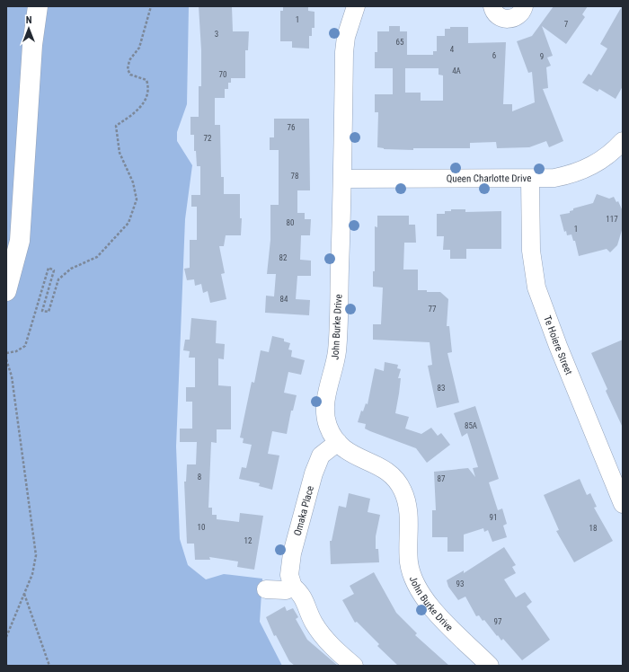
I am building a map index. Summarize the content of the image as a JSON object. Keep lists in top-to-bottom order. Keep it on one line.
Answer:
{"streets":{"street":["Queen Charlotte Drive","John Burke Drive","Te Hoiere Street","Omaka Place"]},"crossings":[["Queen Charlotte Drive","John Burke Drive"],["Queen Charlotte Drive","Te Hoiere Street"],["John Burke Drive","Omaka Place"]],"house_numbers":["1","7","3","65","4","6","9","4A","70","76","72","78","117","80","1","82","84","77","83","85A","8","87","91","10","18","12","93","97"],"north":"top"}
